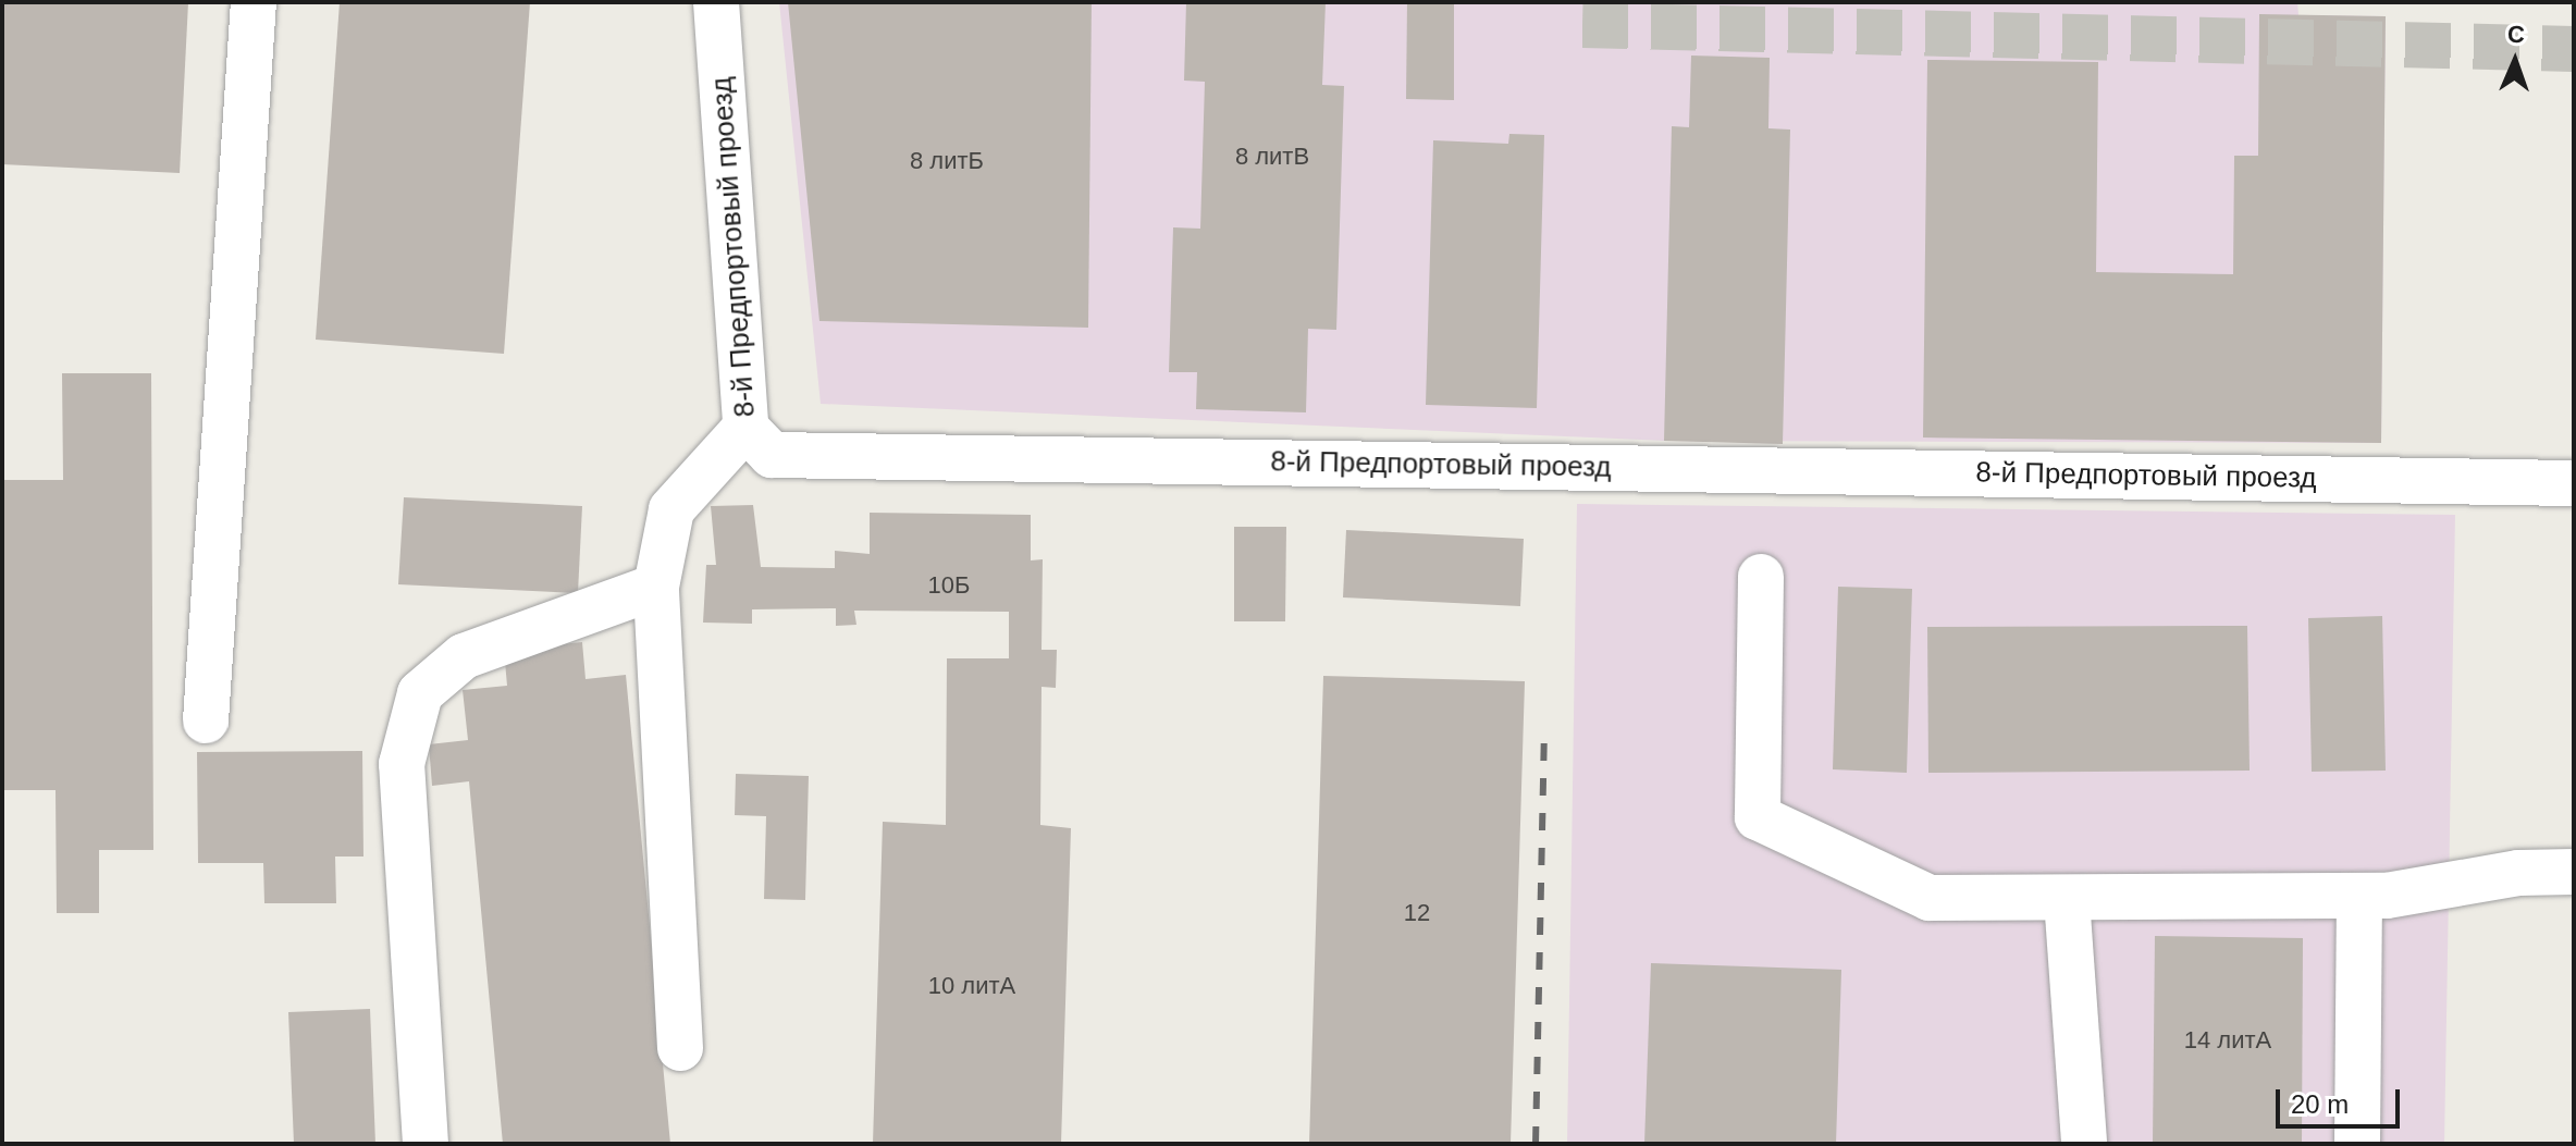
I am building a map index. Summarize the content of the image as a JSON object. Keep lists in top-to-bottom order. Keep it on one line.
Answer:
{"streets":{"street":["8-й Предпортовый проезд"]},"house_numbers":["8 литВ","8 литБ","10Б","12","10 литА","14 литА"],"scale_bar":"20 m","north":"top"}
